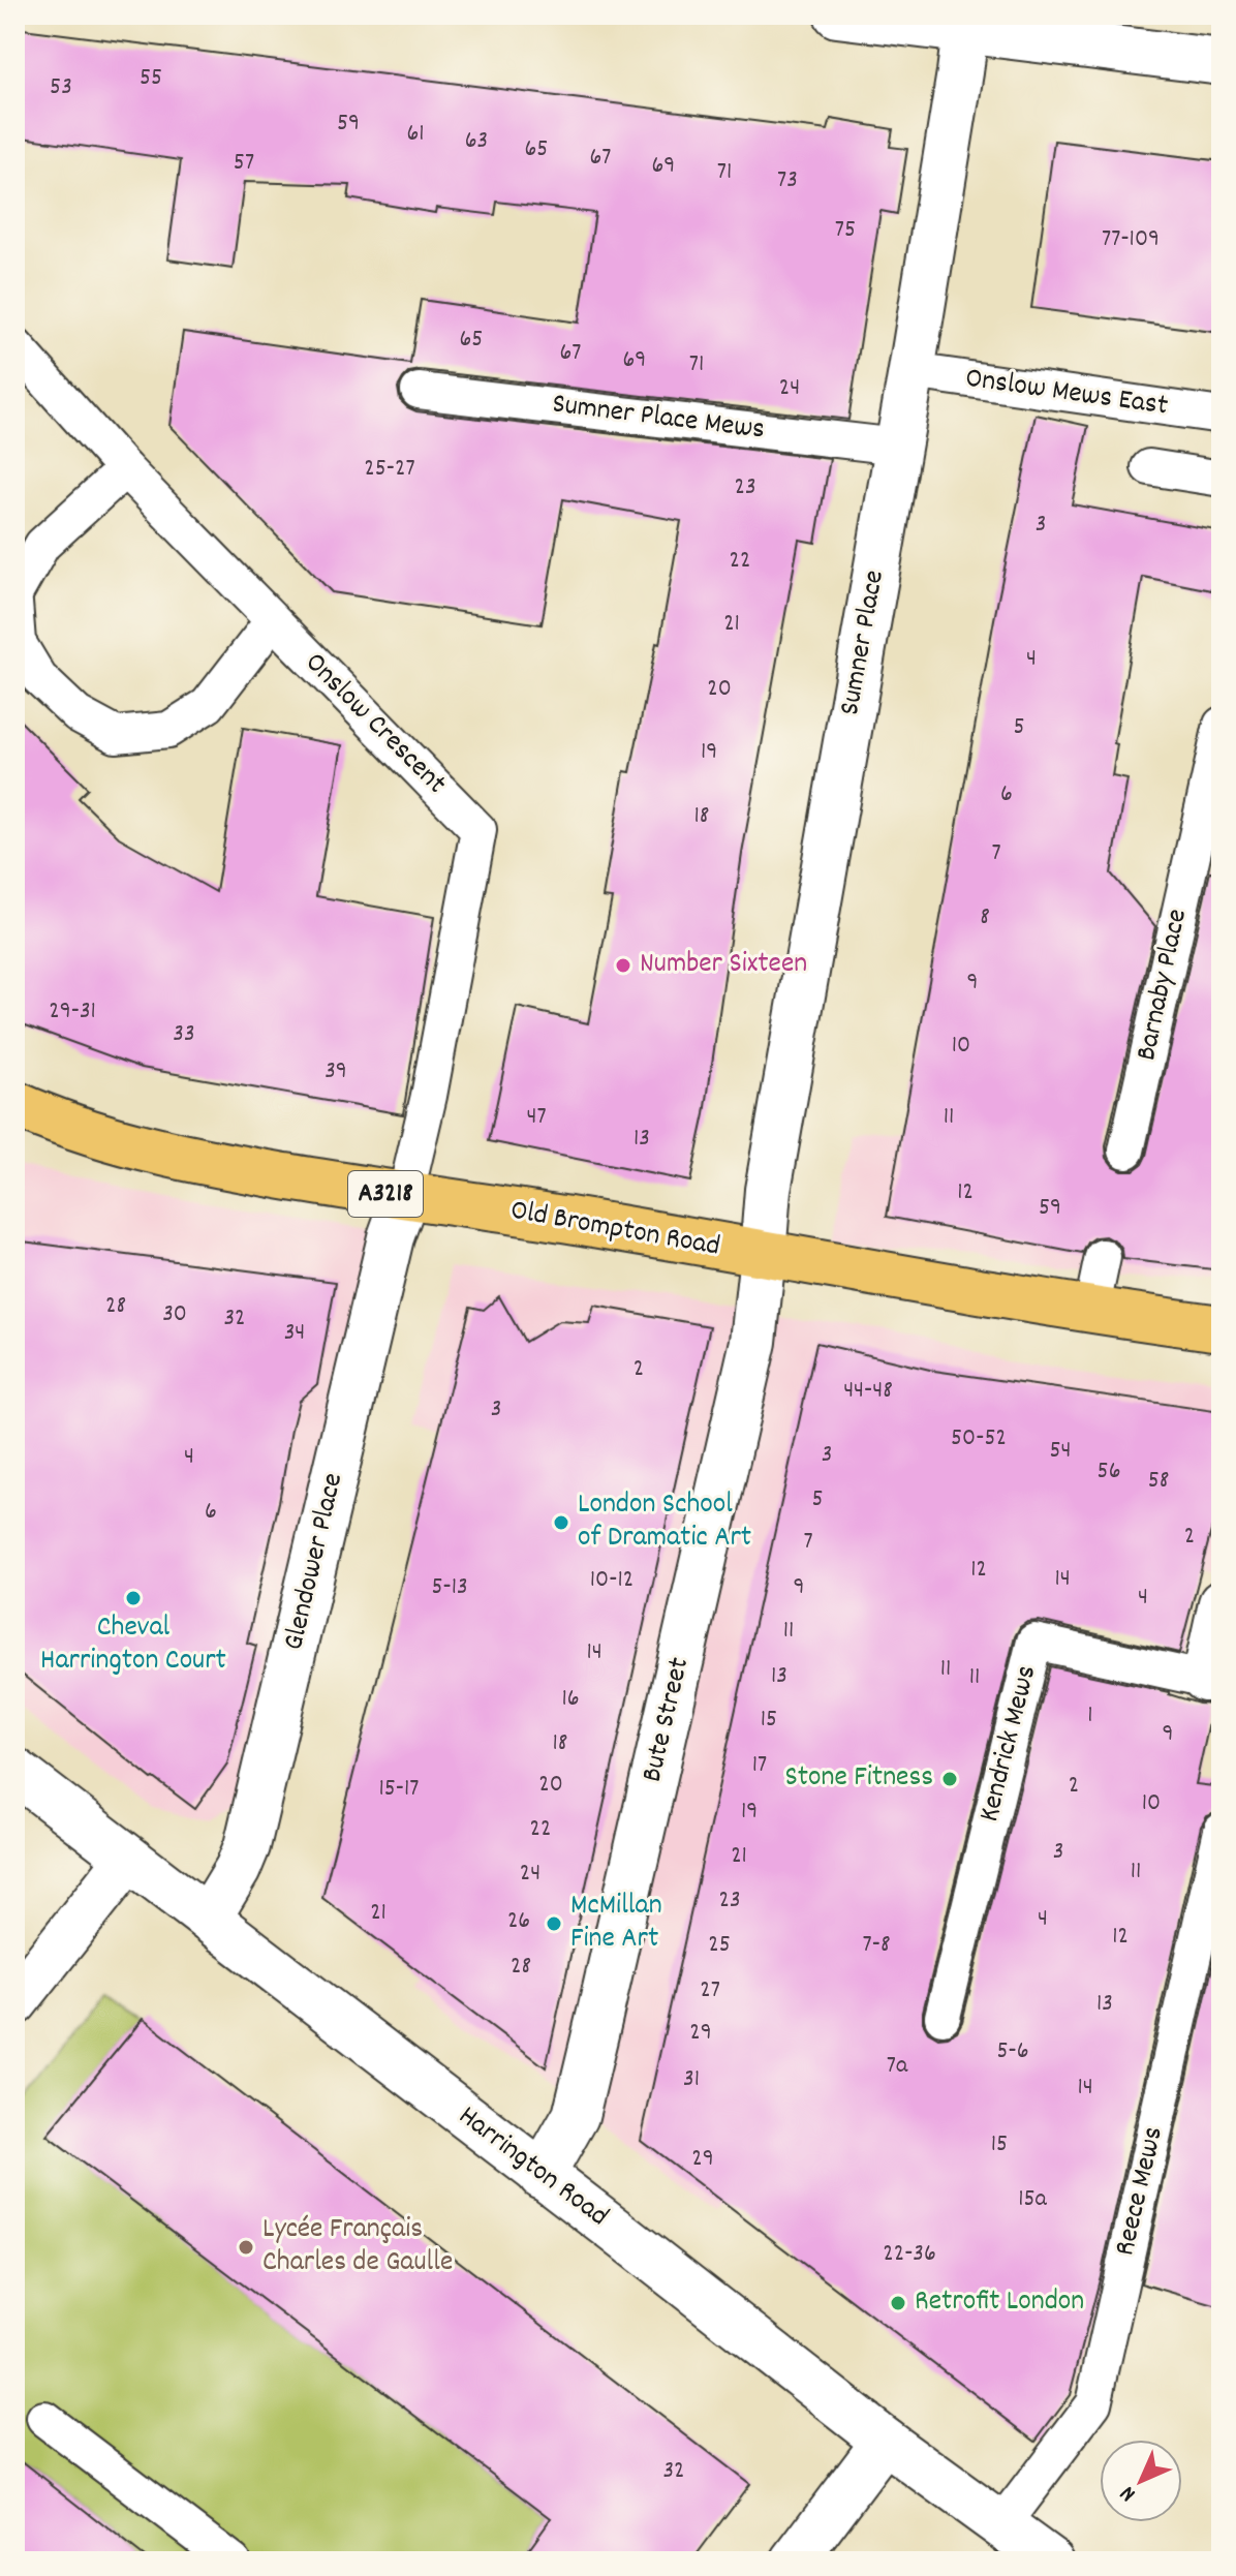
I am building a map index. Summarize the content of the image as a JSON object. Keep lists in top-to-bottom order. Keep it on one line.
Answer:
{"streets":{"main road":["A3218","Old Brompton Road"],"street":["Sumner Place","Glendower Place","Bute Street","Harrington Road"],"lane":["Onslow Mews East","Sumner Place Mews","Onslow Crescent","Barnaby Place","Kendrick Mews","Reece Mews"]},"crossings":[["Onslow Mews East","Sumner Place"],["Sumner Place Mews","Sumner Place"],["Sumner Place","Old Brompton Road"],["Sumner Place","Bute Street"],["Onslow Crescent","Old Brompton Road"],["Onslow Crescent","Glendower Place"],["Old Brompton Road","Glendower Place"],["Old Brompton Road","Bute Street"],["Glendower Place","Harrington Road"],["Bute Street","Harrington Road"],["Harrington Road","Reece Mews"]],"places":["Number Sixteen","London School of Dramatic Art","Cheval Harrington Court","Stone Fitness","McMillan Fine Art","Lycée Français Charles de Gaulle","Retrofit London"],"house_numbers":["55","53","59","61","63","65","67","57","69","71","73","75","77-109","65","67","69","71","24","25-27","23","3","22","21","4","20","5","19","6","18","7","8","9","29-31","33","10","39","47","11","13","12","59","28","30","32","34","2","44-48","3","50-52","54","3","4","56","58","5","6","2","7","12","14","10-12","5-13","9","4","11","14","11","13","11","16","1","15","9","18","17","20","2","15-17","10","19","22","3","21","11","24","23","21","4","26","12","25","7-8","28","27","13","29","5-6","7a","31","14","15","29","15a","22-36","32"],"north":"bottom left"}
